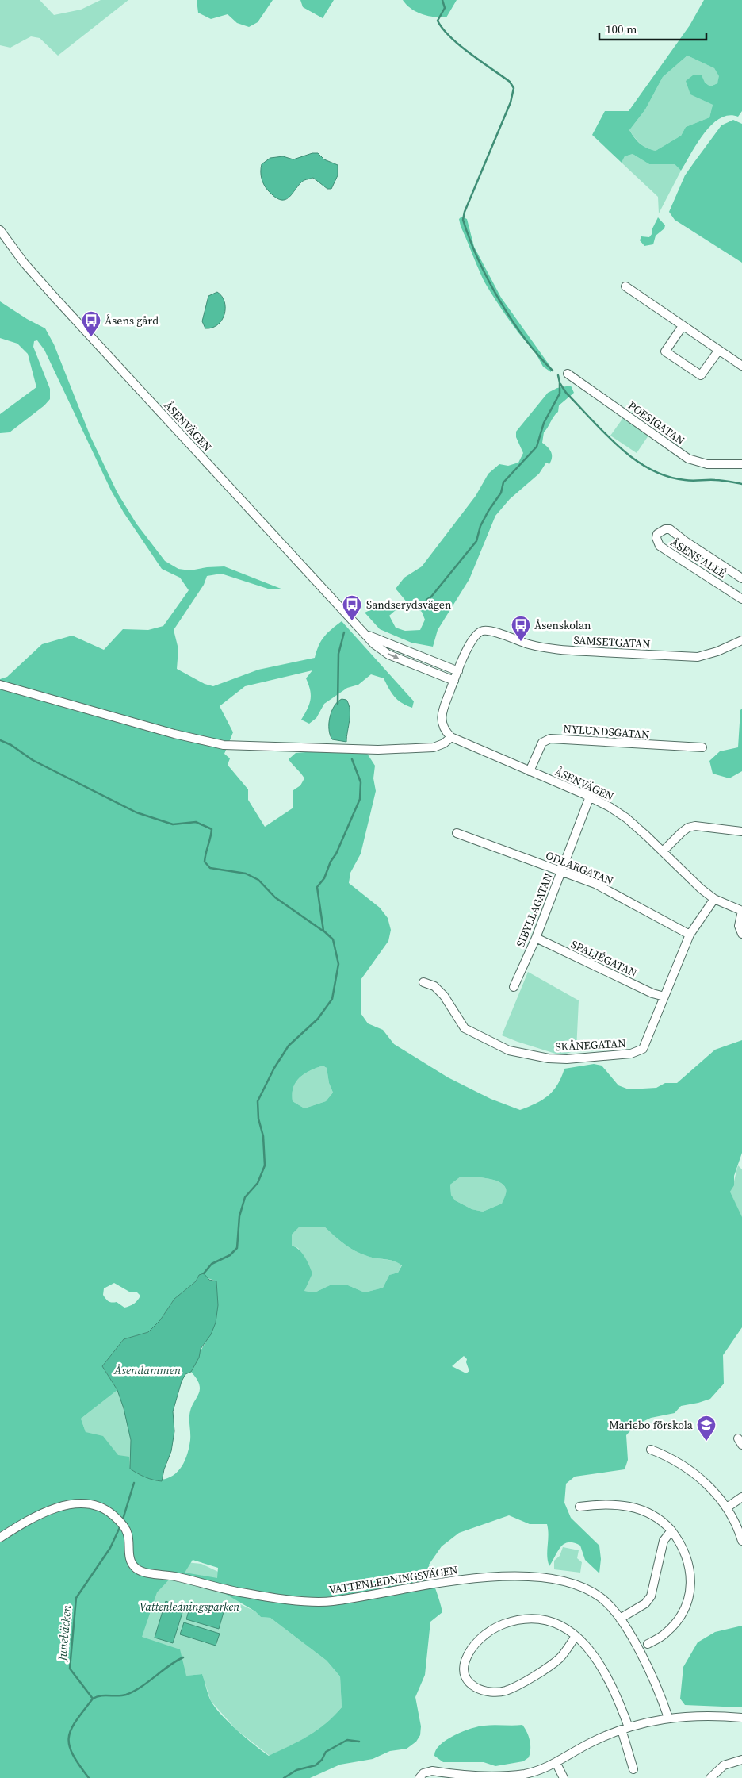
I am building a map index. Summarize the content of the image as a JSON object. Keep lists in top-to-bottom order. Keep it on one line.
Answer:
{"streets":{"street":["POESIGATAN","ÅSENVÄGEN","ÅSENS ALLÉ","SAMSETGATAN","NYLUNDSGATAN","ODLARGATAN","SIBYLLAGATAN","SPALJÉGATAN","SKÅNEGATAN","VATTENLEDNINGSVÄGEN"]},"crossings":[["ÅSENVÄGEN","SAMSETGATAN"],["ÅSENVÄGEN","NYLUNDSGATAN"],["ÅSENVÄGEN","SIBYLLAGATAN"],["ÅSENVÄGEN","SKÅNEGATAN"],["ODLARGATAN","SIBYLLAGATAN"],["ODLARGATAN","SKÅNEGATAN"],["SIBYLLAGATAN","SPALJÉGATAN"],["SPALJÉGATAN","SKÅNEGATAN"]],"water":["Åsendammen","Junebäcken"],"parks":["Vattenledningsparken"],"places":{"bus stop":["Åsens gård","Sandserydsvägen","Åsenskolan"],"school or university":["Mariebo förskola"]},"scale_bar":"100 m"}
